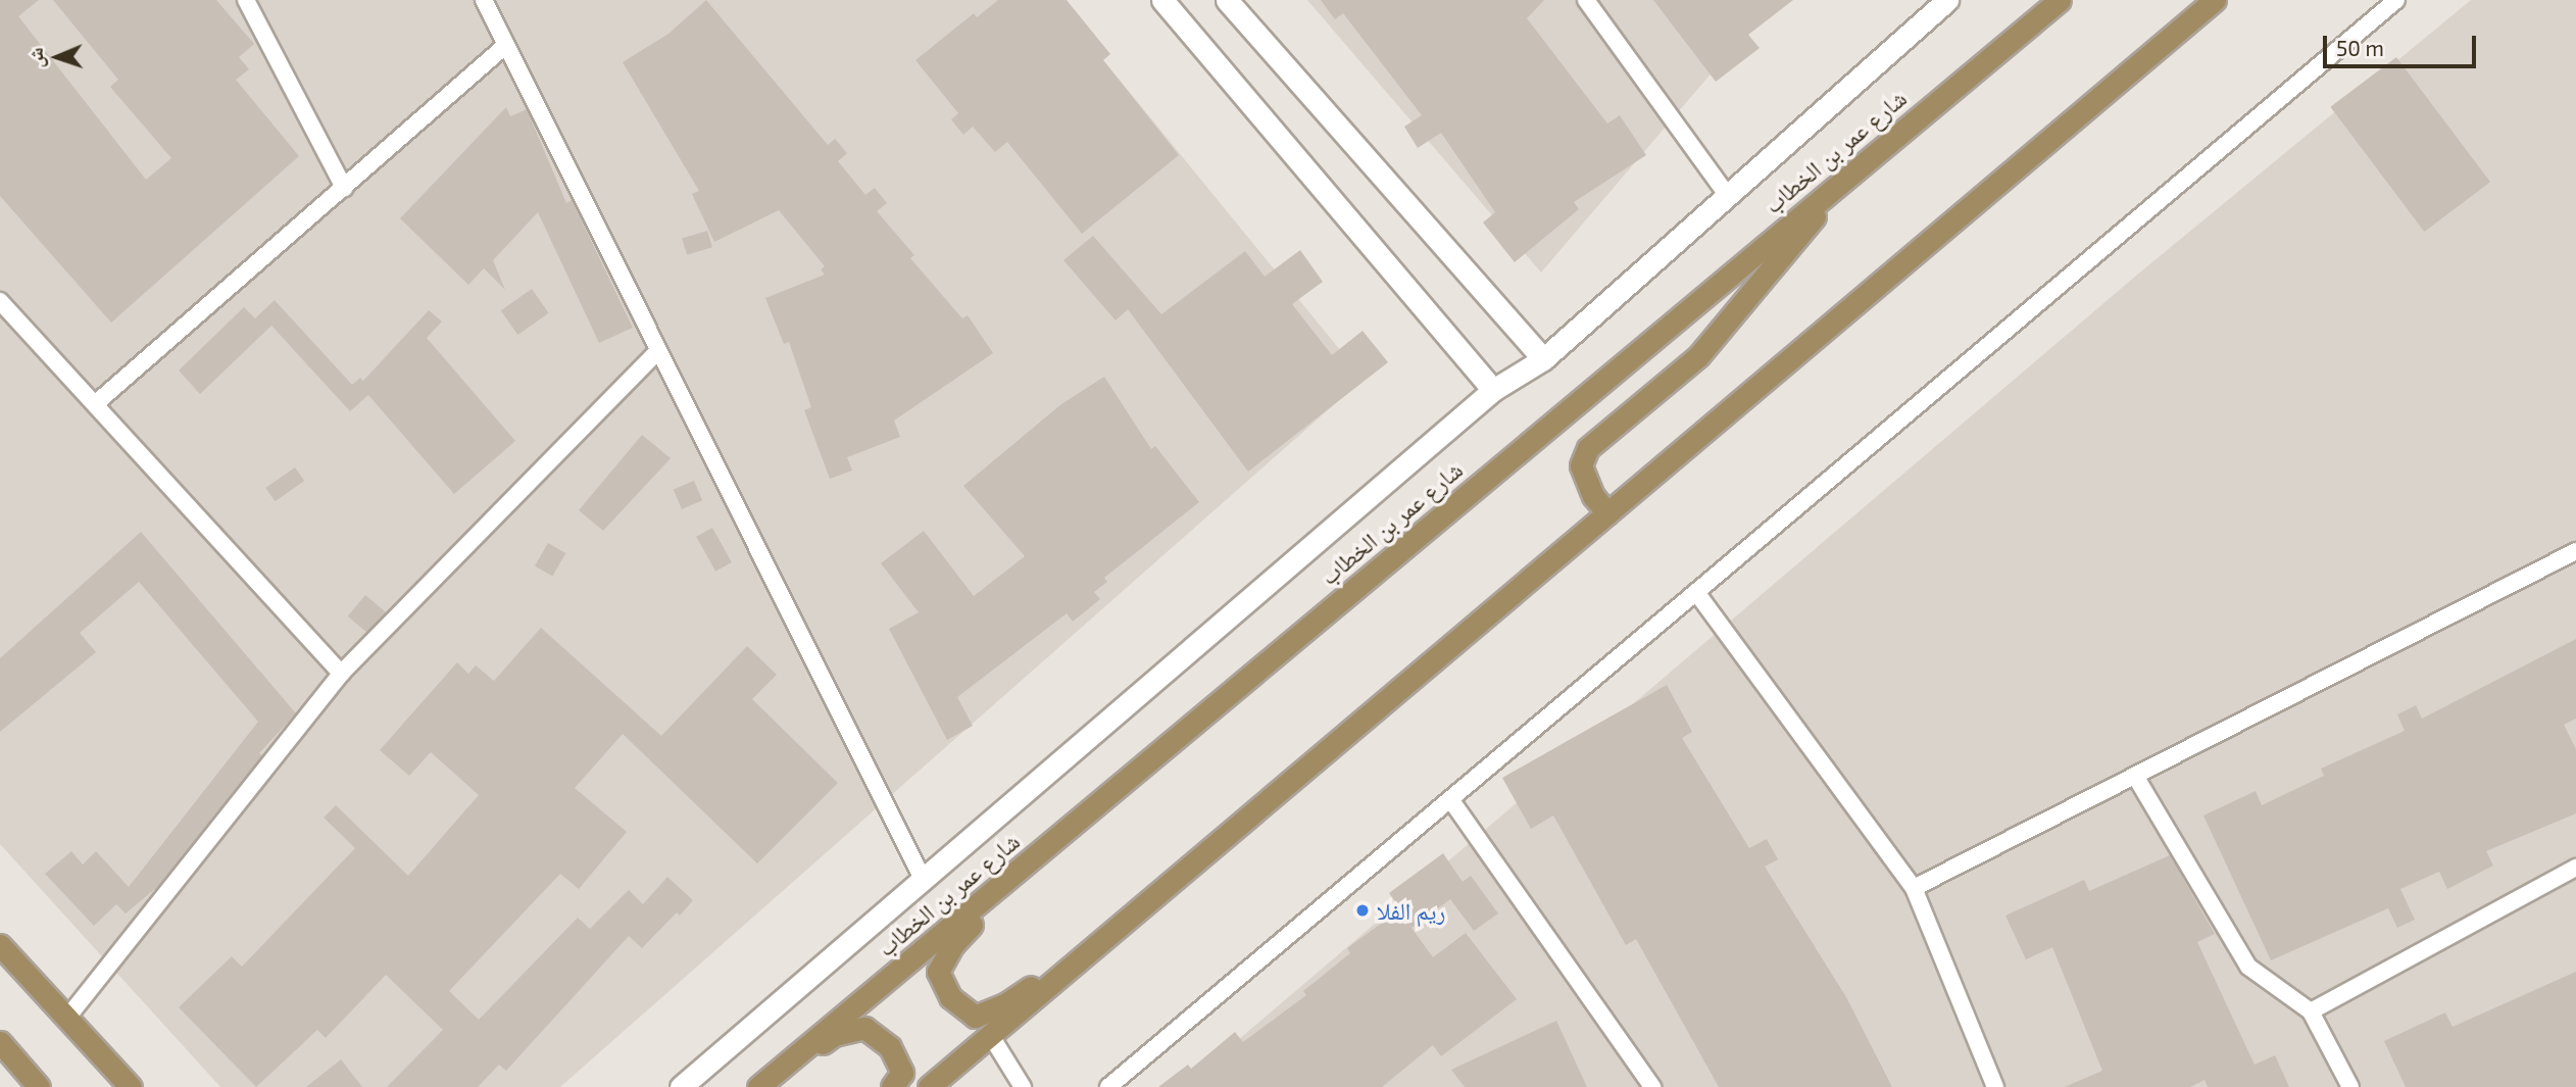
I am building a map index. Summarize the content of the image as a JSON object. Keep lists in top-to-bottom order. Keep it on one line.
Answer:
{"streets":{"main road":["شارع عمر بن الخطاب"]},"places":["ريم الفلا"],"scale_bar":"50 m","north":"left"}
